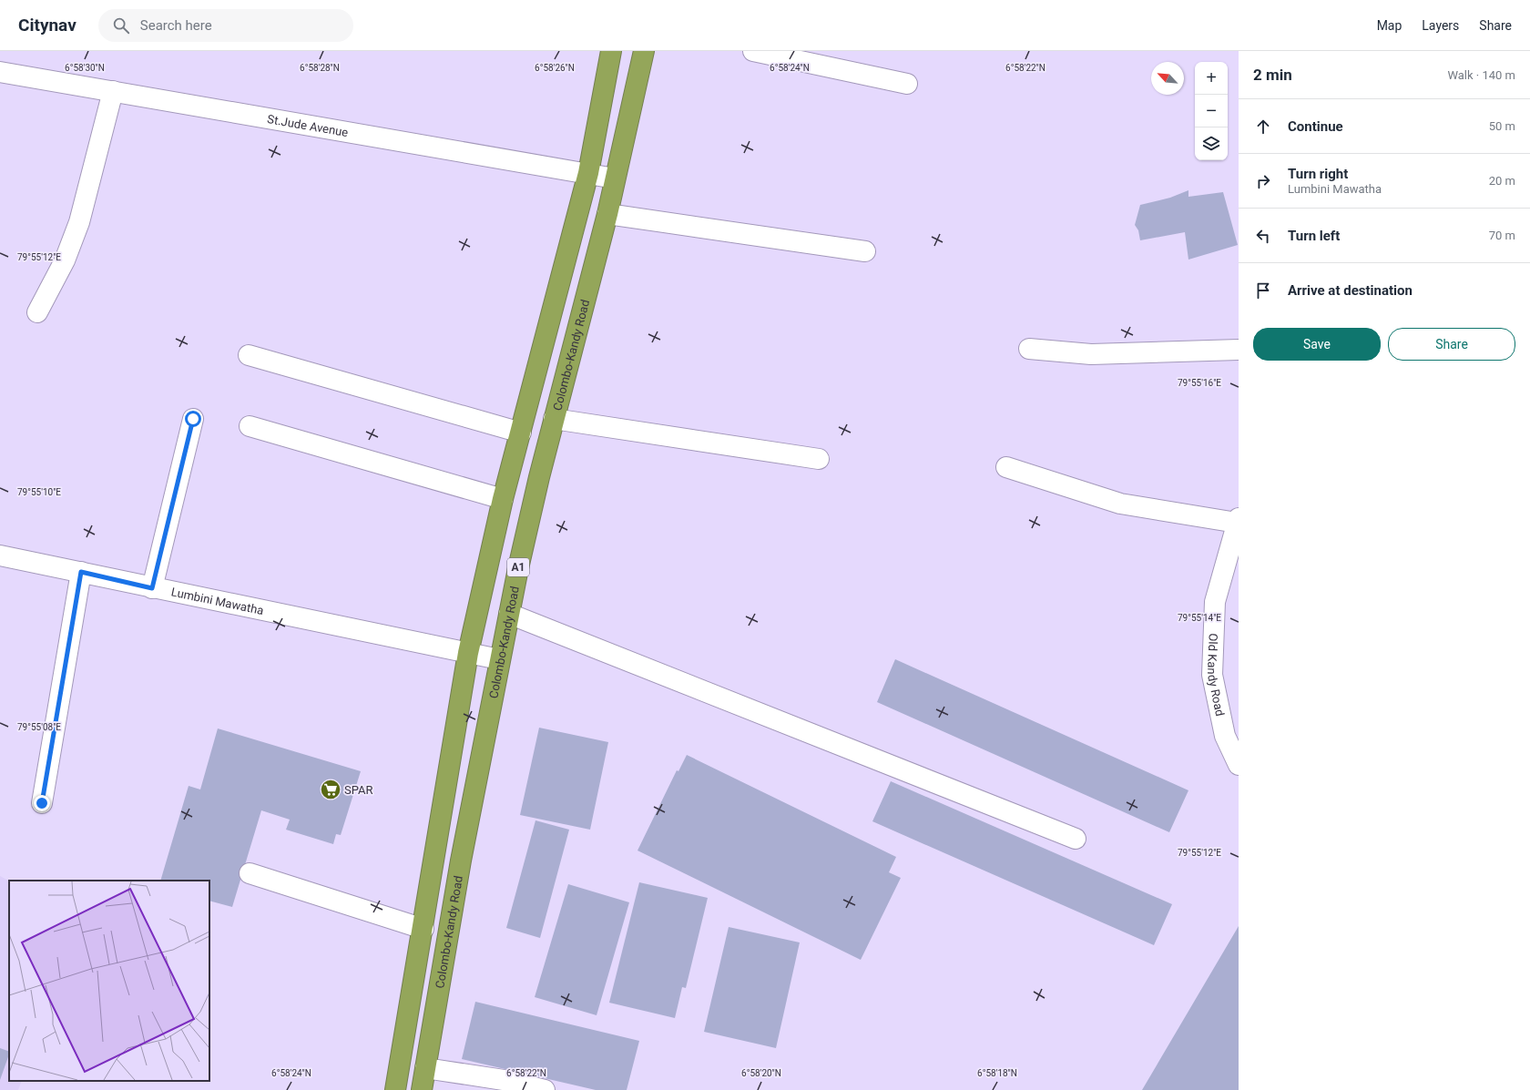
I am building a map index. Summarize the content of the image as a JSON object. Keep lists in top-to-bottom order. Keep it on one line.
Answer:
{"streets":{"highway":["Colombo-Kandy Road","A1"],"street":["St.Jude Avenue","Lumbini Mawatha","Old Kandy Road"]},"crossings":[["St.Jude Avenue","Colombo-Kandy Road"],["St.Jude Avenue","A1"],["Colombo-Kandy Road","Lumbini Mawatha"],["A1","Lumbini Mawatha"]],"places":{"supermarket":["SPAR"]},"north":"top left","page":{"header":"Citynav","search":"Search here","nav":["Map","Layers","Share"],"heading":["2 min","Walk · 140 m"],"map_buttons":["+","−"],"list":[["Continue","50 m"],["Turn right","Lumbini Mawatha","20 m"],["Turn left","70 m"],"Arrive at destination"],"buttons":["Save","Share"]},"coordinates":["6°58'30\"N","6°58'28\"N","6°58'26\"N","6°58'24\"N","6°58'22\"N","79°55'12\"E","79°55'16\"E","79°55'10\"E","79°55'14\"E","79°55'08\"E","6°58'20\"N","6°58'18\"N"]}
